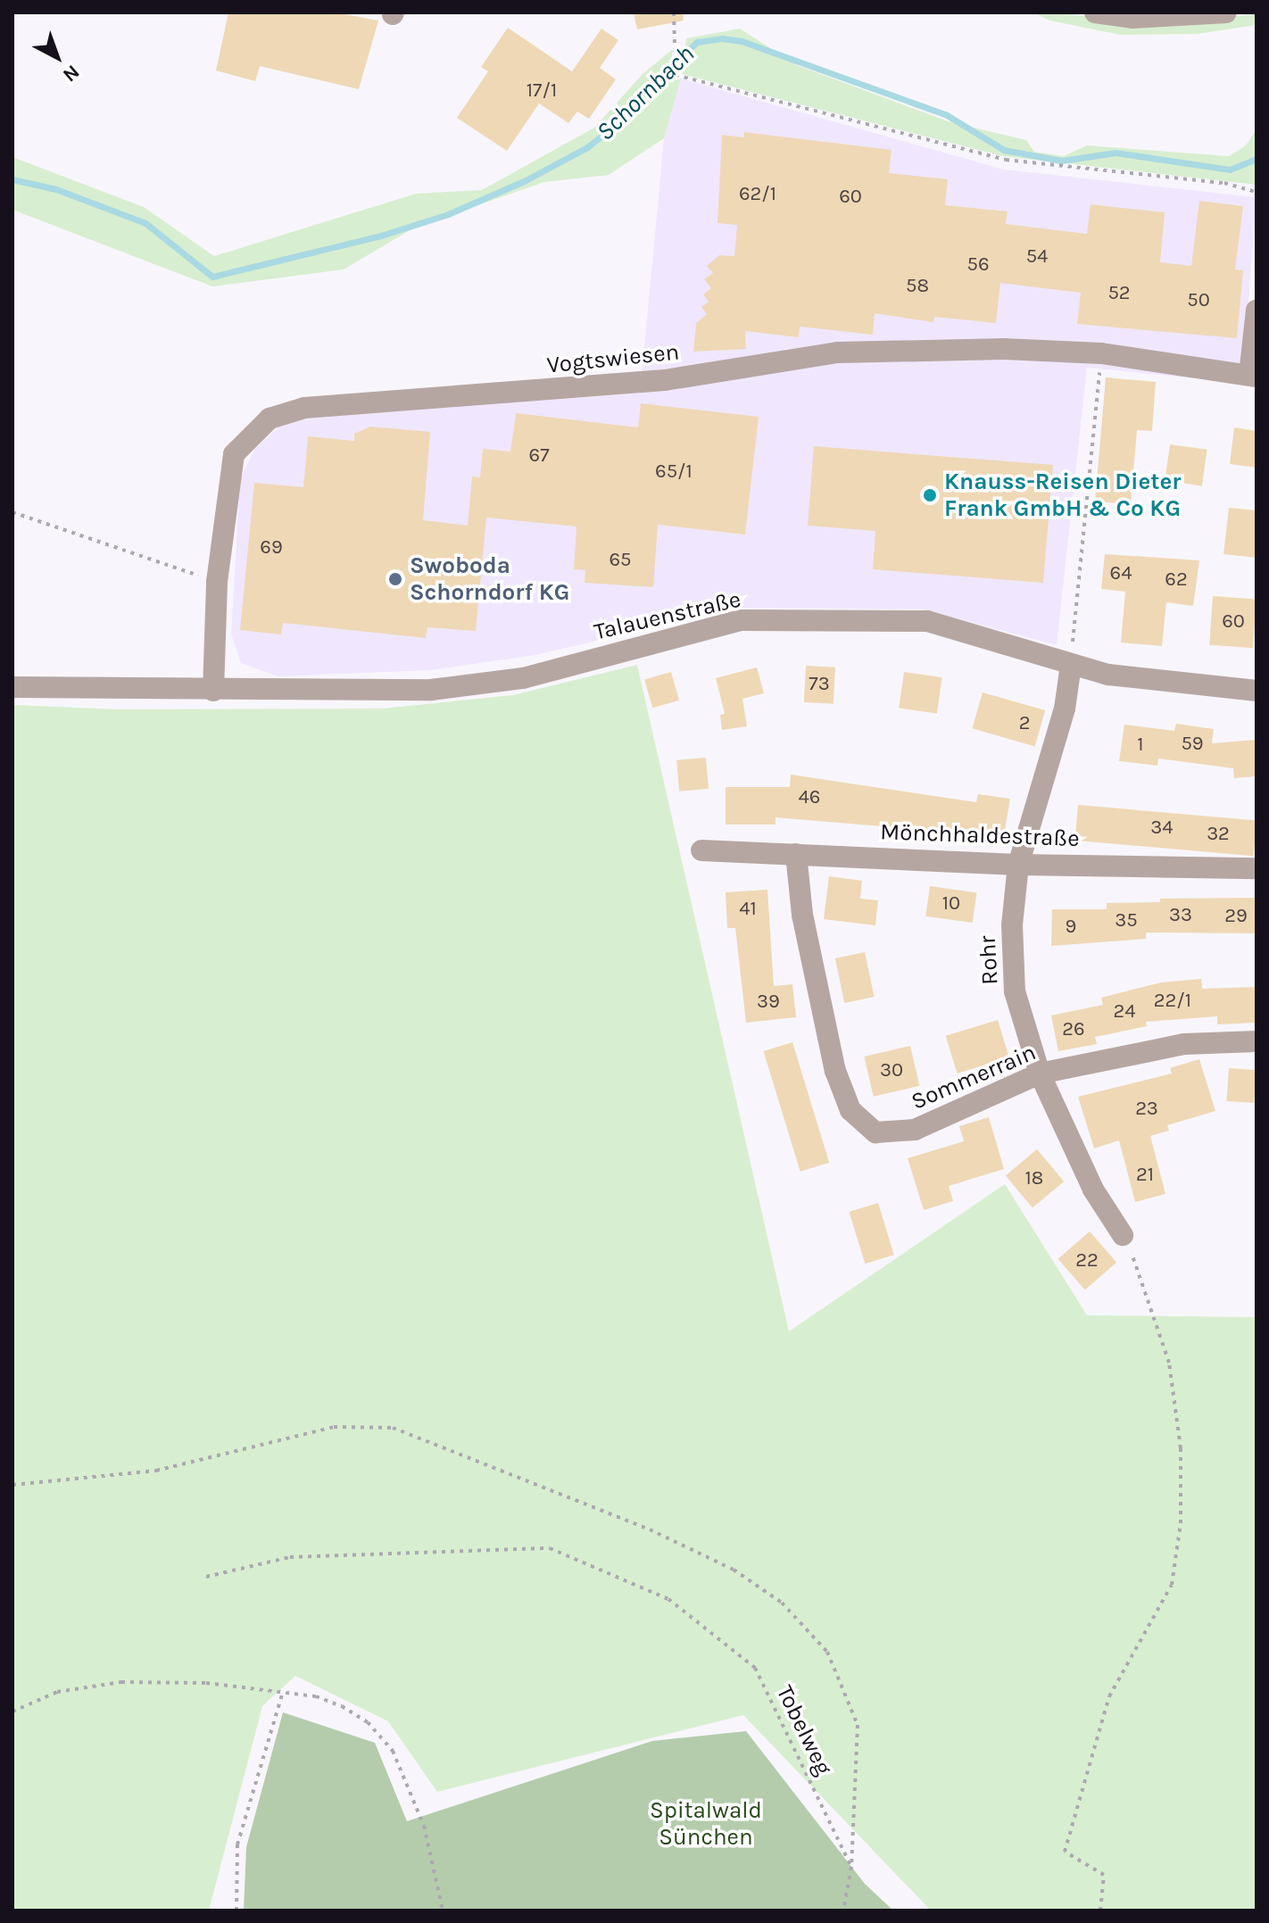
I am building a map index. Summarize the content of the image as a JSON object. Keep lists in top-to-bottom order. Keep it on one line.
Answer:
{"streets":{"street":["Vogtswiesen","Talauenstraße","Mönchhaldestraße","Rohr","Sommerrain"],"path":["Tobelweg"]},"crossings":[["Vogtswiesen","Talauenstraße"],["Talauenstraße","Rohr"],["Mönchhaldestraße","Rohr"],["Mönchhaldestraße","Sommerrain"],["Rohr","Sommerrain"]],"water":["Schornbach"],"parks":["Spitalwald Sünchen"],"places":["Knauss-Reisen Dieter Frank GmbH & Co KG","Swoboda Schorndorf KG"],"house_numbers":["17/1","62/1","60","54","56","58","52","50","67","65/1","69","65","64","62","60","73","2","59","1","46","34","32","10","41","33","29","35","9","22/1","39","24","26","30","23","21","18","22"],"north":"bottom right"}
